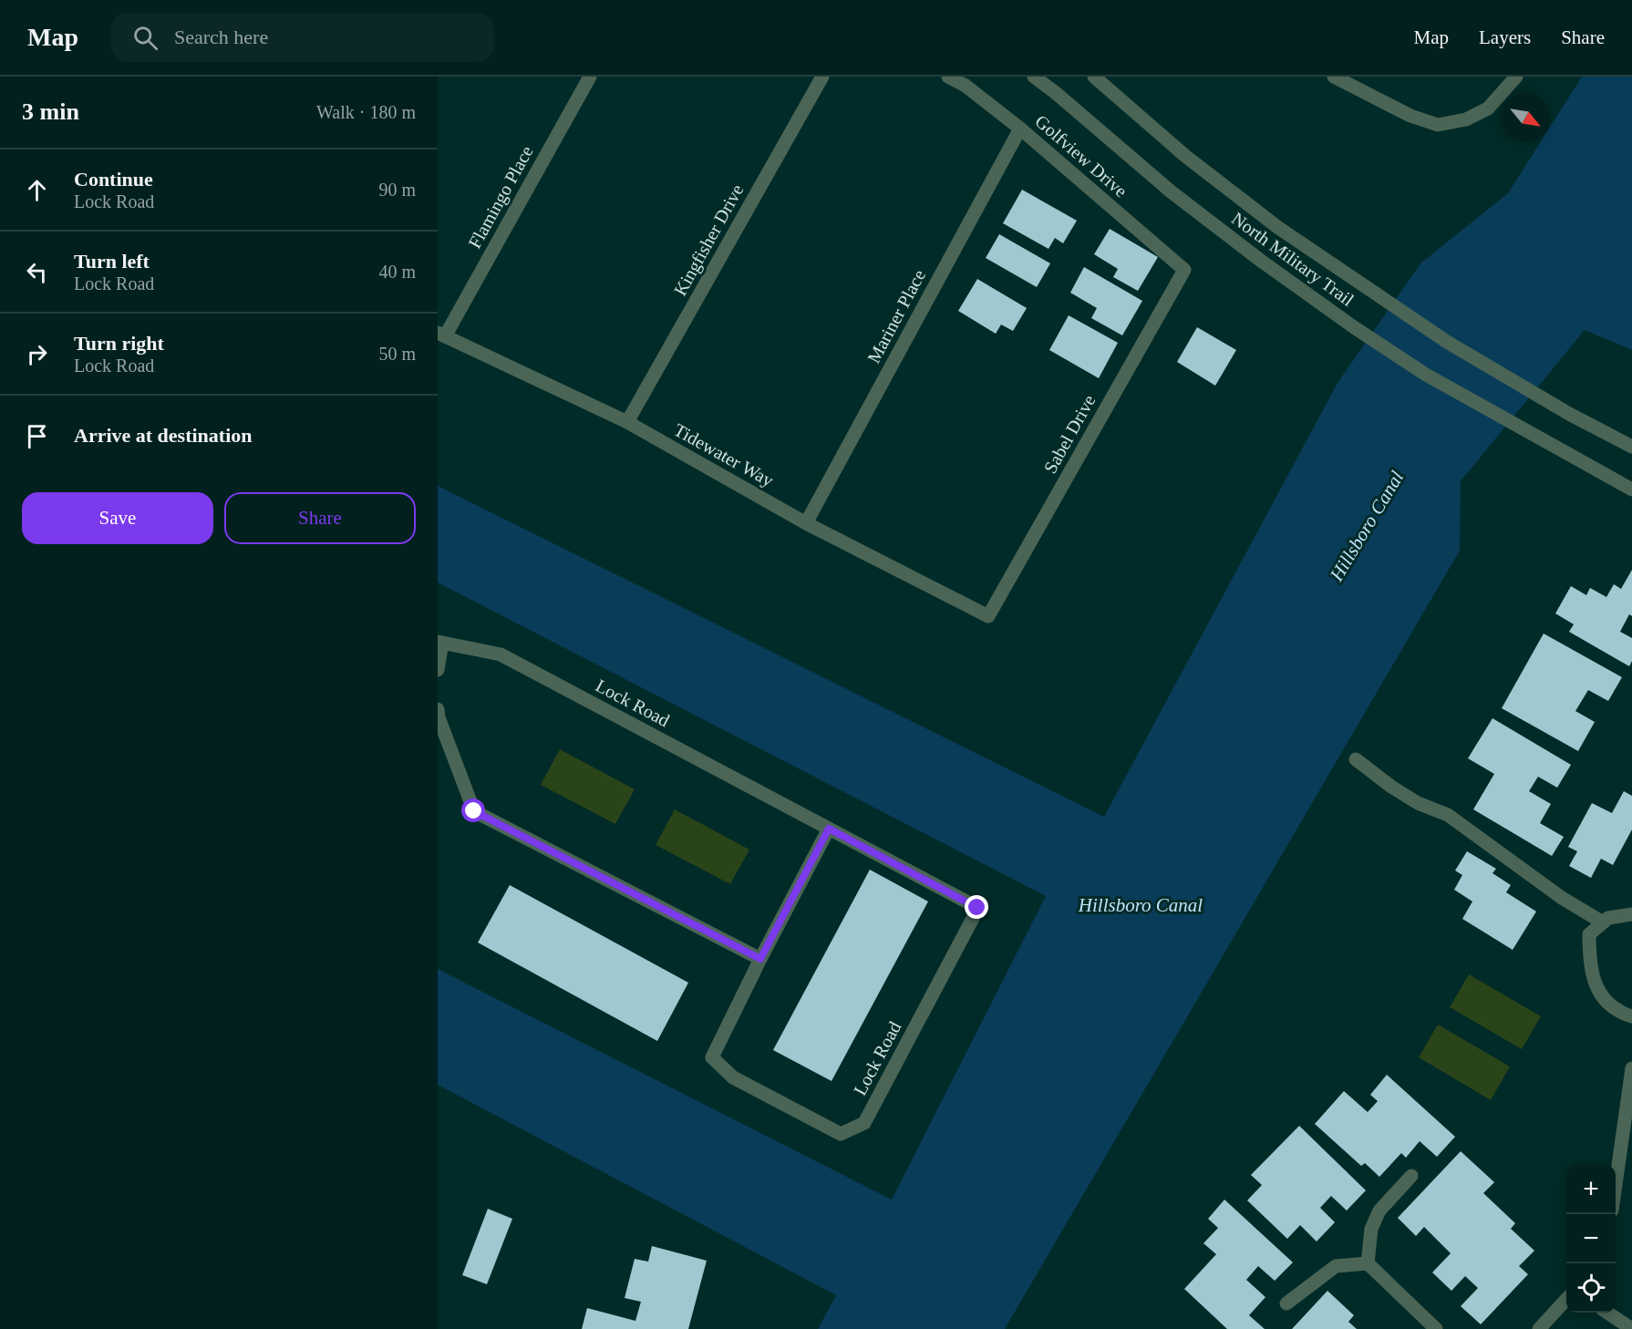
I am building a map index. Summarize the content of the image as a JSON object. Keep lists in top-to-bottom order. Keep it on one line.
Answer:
{"streets":{"street":["Golfview Drive","Flamingo Place","Kingfisher Drive","North Military Trail","Mariner Place","Sabel Drive","Tidewater Way","Lock Road"]},"crossings":[["Golfview Drive","Mariner Place"],["Golfview Drive","Sabel Drive"],["Flamingo Place","Tidewater Way"],["Kingfisher Drive","Tidewater Way"],["Mariner Place","Tidewater Way"],["Sabel Drive","Tidewater Way"]],"water":["Hillsboro Canal"],"north":"bottom right","page":{"header":"Map","search":"Search here","nav":["Map","Layers","Share"],"heading":["3 min","Walk · 180 m"],"list":[["Continue","Lock Road","90 m"],["Turn left","Lock Road","40 m"],["Turn right","Lock Road","50 m"],"Arrive at destination"],"buttons":["Save","Share"],"map_buttons":["+","−"]}}
